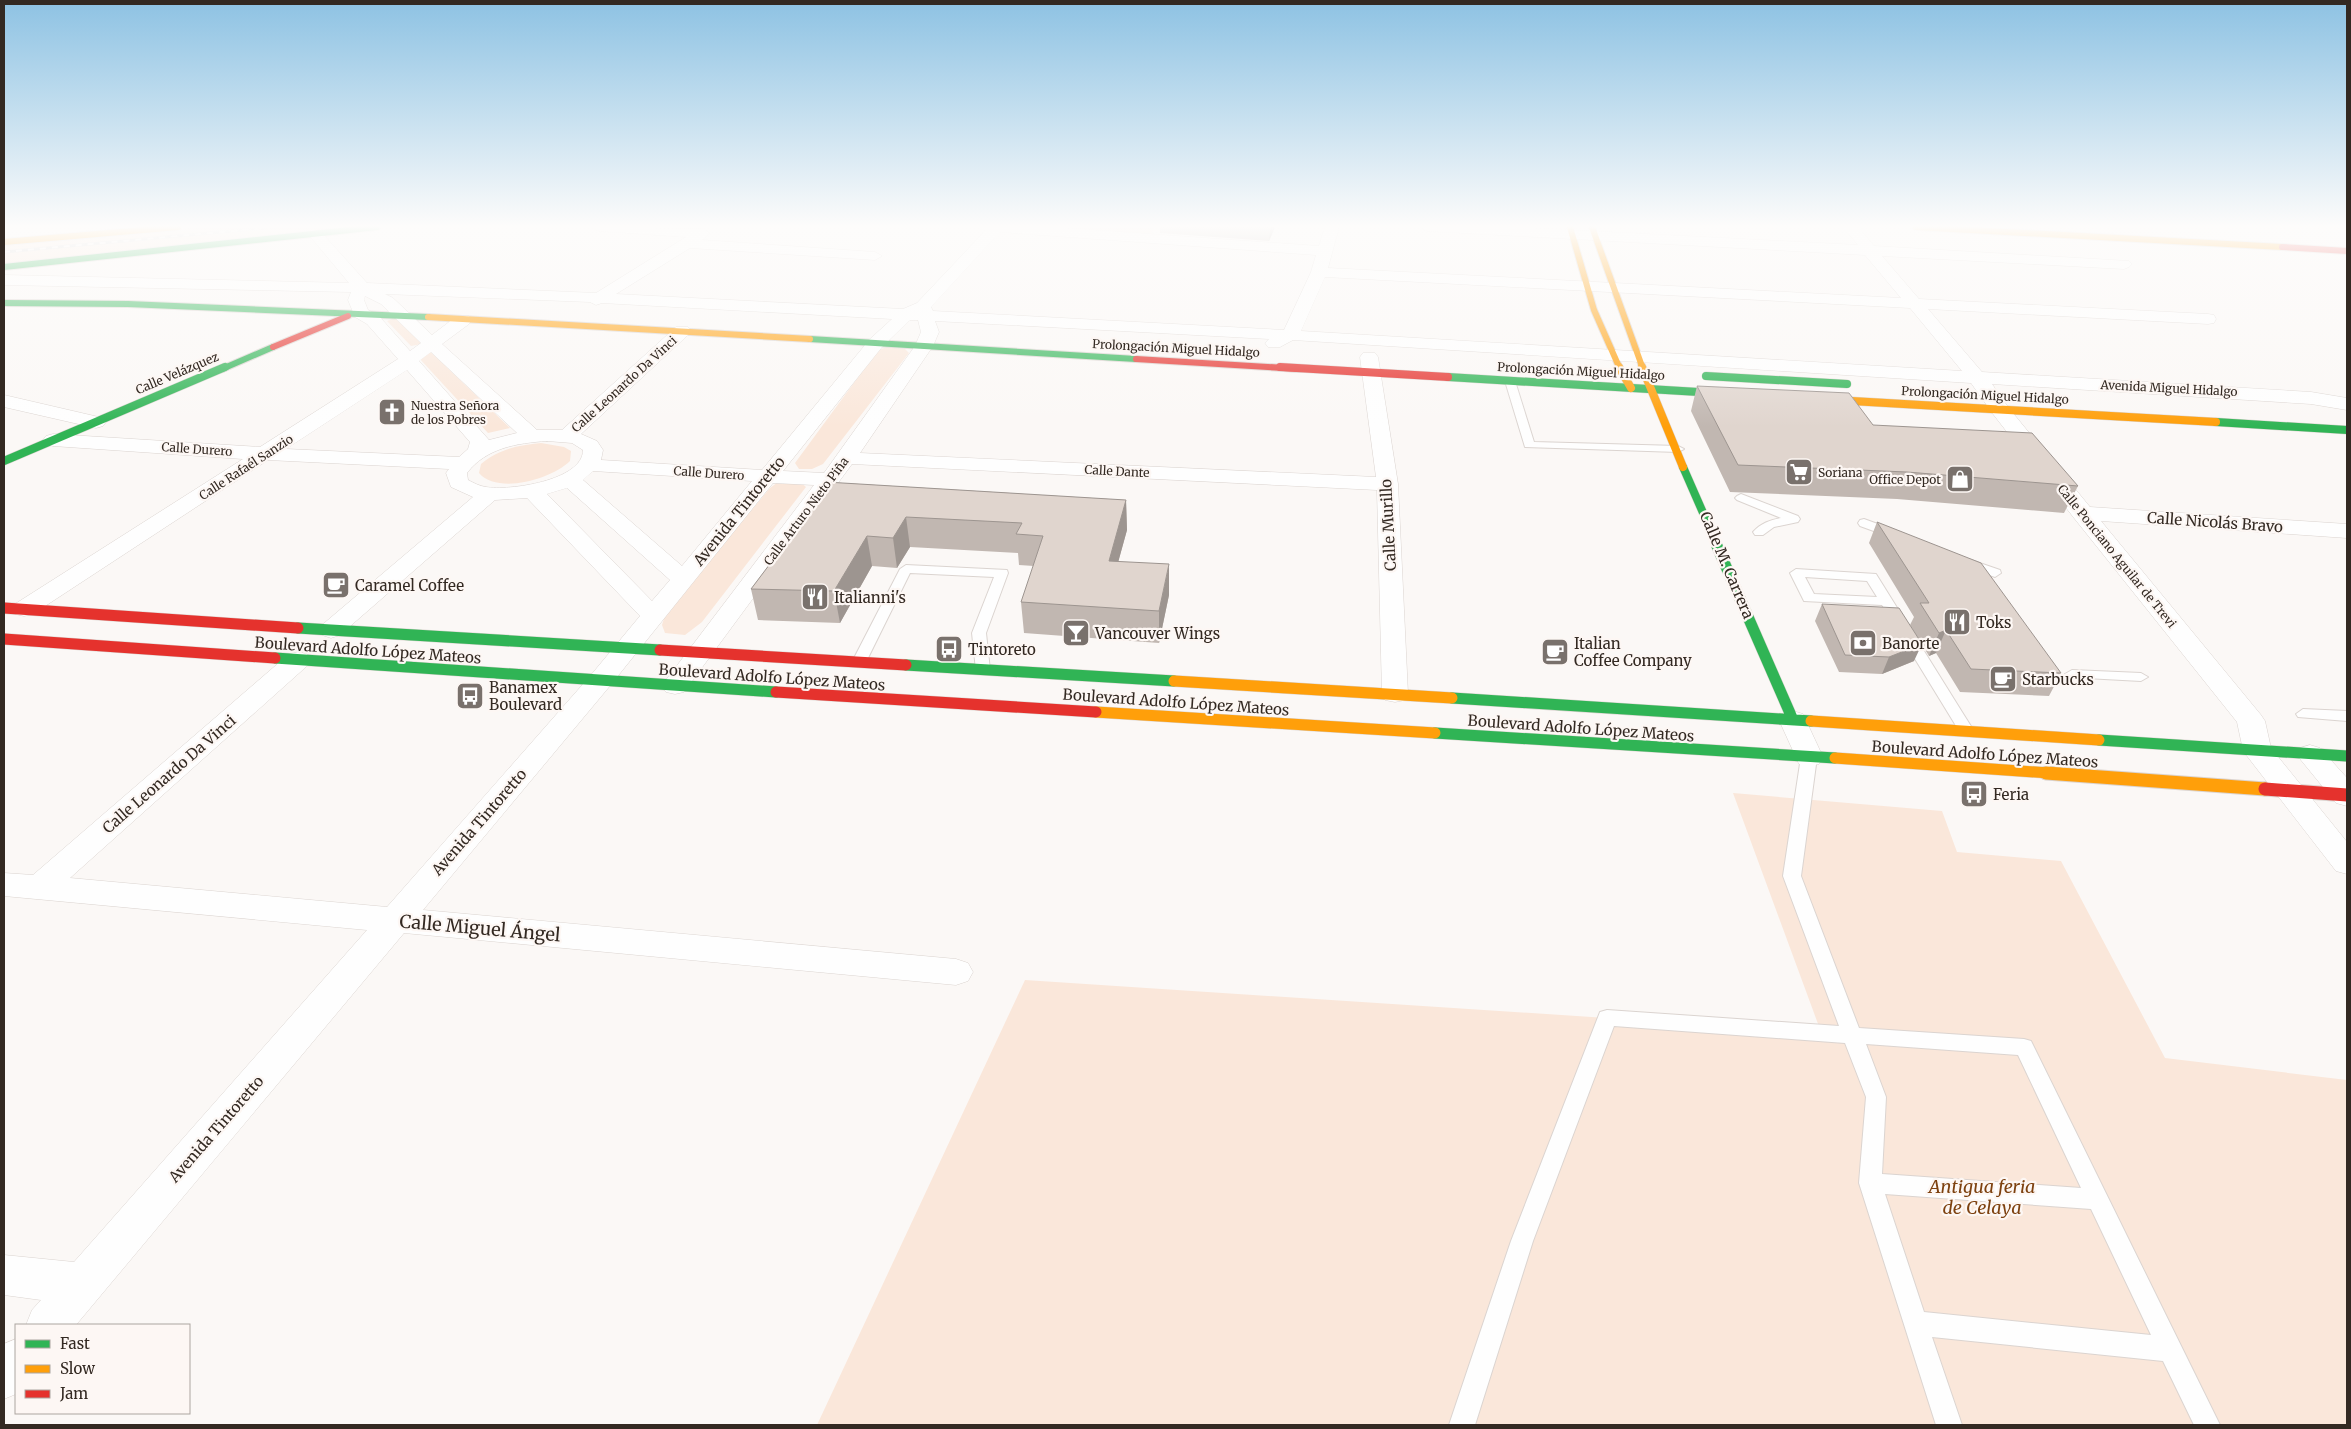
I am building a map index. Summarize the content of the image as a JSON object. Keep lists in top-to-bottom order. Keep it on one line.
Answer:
{"streets":{"main road":["Prolongación Miguel Hidalgo","Calle Velázquez","Calle M. Carrera","Boulevard Adolfo López Mateos"],"street":["Calle Leonardo Da Vinci","Calle Durero","Calle Rafaél Sanzio","Calle Dante","Avenida Tintoretto","Calle Arturo Nieto Piña","Calle Nicolás Bravo","Calle Murillo","Calle Ponciano Aguilar de Trevi","Calle Miguel Ángel"]},"crossings":[["Prolongación Miguel Hidalgo","Calle Velázquez"],["Prolongación Miguel Hidalgo","Calle Leonardo Da Vinci"],["Prolongación Miguel Hidalgo","Calle Rafaél Sanzio"],["Prolongación Miguel Hidalgo","Avenida Tintoretto"],["Prolongación Miguel Hidalgo","Calle Arturo Nieto Piña"],["Prolongación Miguel Hidalgo","Calle Murillo"],["Prolongación Miguel Hidalgo","Calle Ponciano Aguilar de Trevi"],["Prolongación Miguel Hidalgo","Calle M. Carrera"],["Calle Velázquez","Calle Durero"],["Calle Leonardo Da Vinci","Boulevard Adolfo López Mateos"],["Calle Leonardo Da Vinci","Calle Miguel Ángel"],["Calle Durero","Calle Rafaél Sanzio"],["Calle Durero","Avenida Tintoretto"],["Calle Durero","Calle Arturo Nieto Piña"],["Calle Rafaél Sanzio","Boulevard Adolfo López Mateos"],["Calle Dante","Calle Arturo Nieto Piña"],["Calle Dante","Calle Murillo"],["Avenida Tintoretto","Calle Arturo Nieto Piña"],["Avenida Tintoretto","Boulevard Adolfo López Mateos"],["Avenida Tintoretto","Calle Miguel Ángel"],["Calle Arturo Nieto Piña","Boulevard Adolfo López Mateos"],["Calle Nicolás Bravo","Calle Ponciano Aguilar de Trevi"],["Calle Murillo","Boulevard Adolfo López Mateos"],["Calle Ponciano Aguilar de Trevi","Boulevard Adolfo López Mateos"],["Calle M. Carrera","Boulevard Adolfo López Mateos"]],"parks":["Antigua feria de Celaya"],"places":{"church":["Nuestra Señora de los Pobres"],"supermarket":["Soriana"],"shop":["Office Depot"],"cafe":["Caramel Coffee","Italian Coffee Company","Starbucks"],"restaurant":["Italianni's","Toks"],"bar":["Vancouver Wings"],"bank":["Banorte"],"bus stop":["Tintoreto","Banamex Boulevard","Feria"]},"legend":["Fast","Slow","Jam"]}
